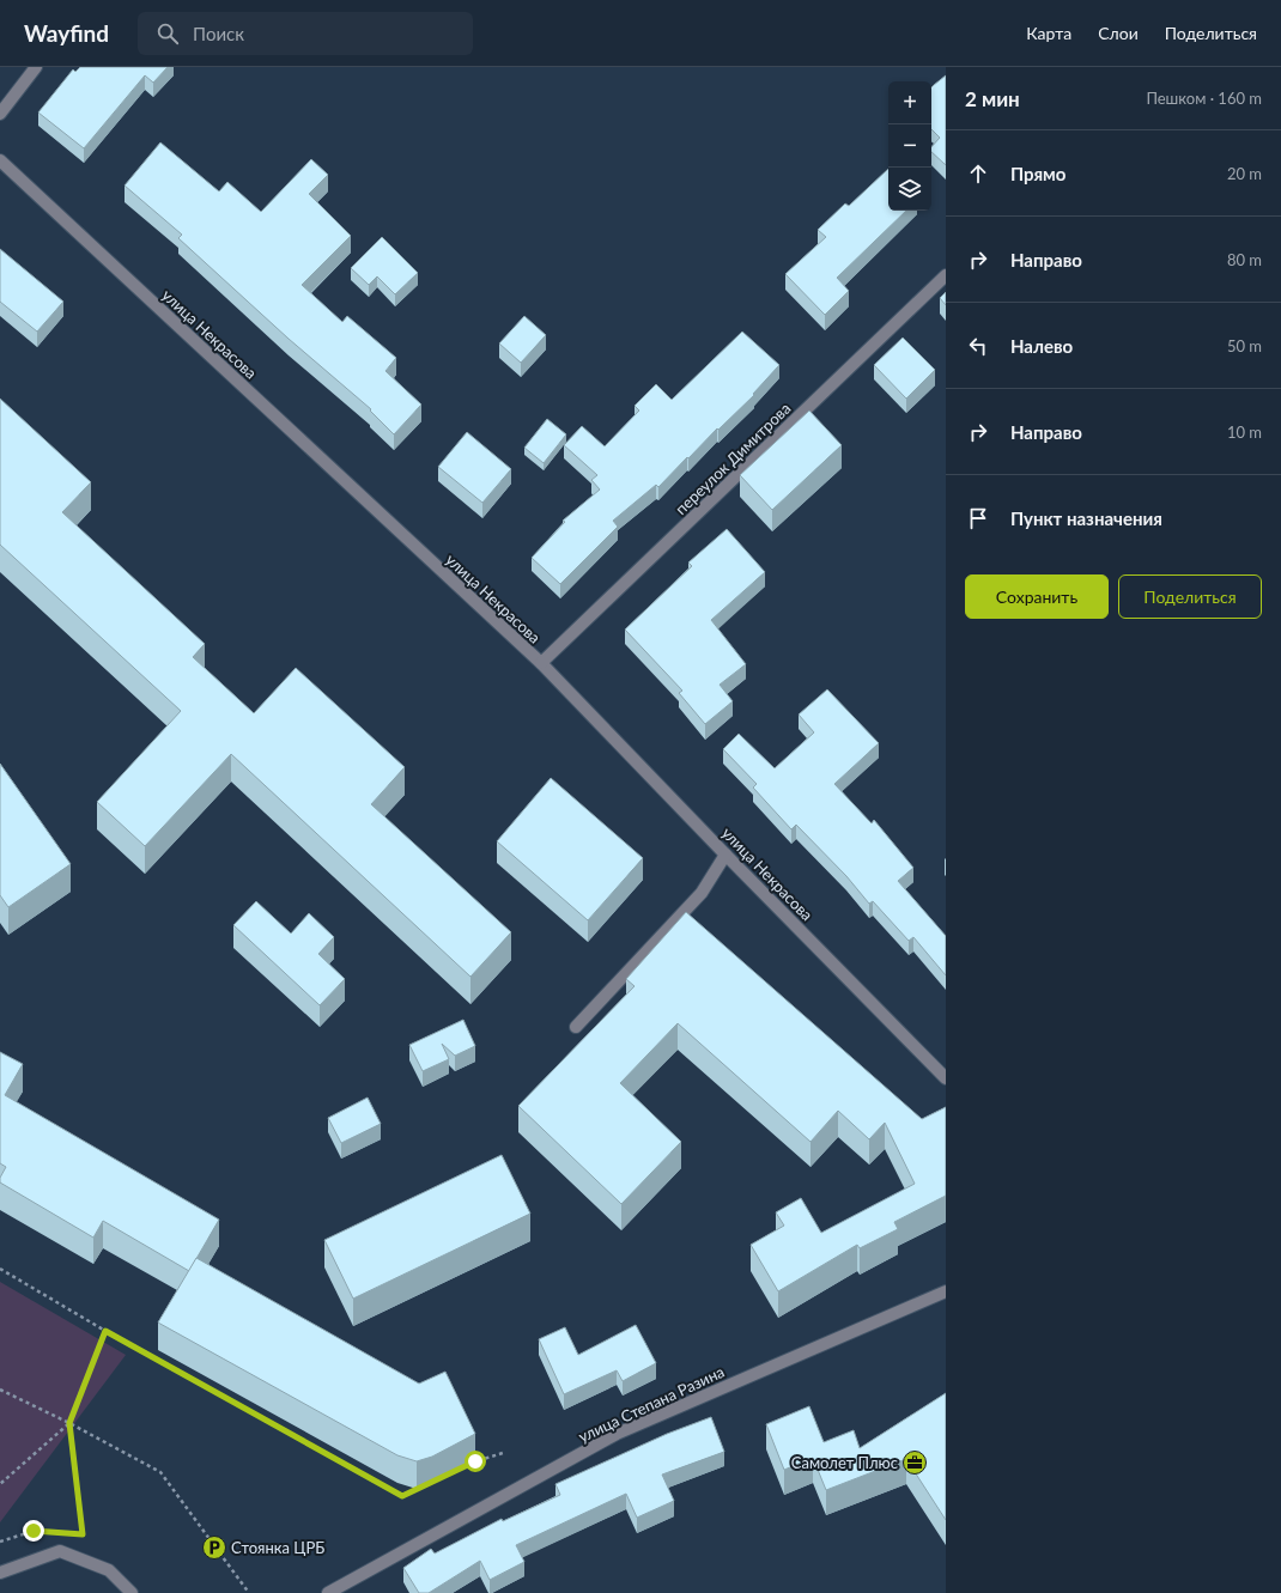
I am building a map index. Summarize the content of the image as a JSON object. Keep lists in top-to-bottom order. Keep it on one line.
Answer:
{"streets":{"street":["улица Некрасова","переулок Димитрова","улица Степана Разина"]},"crossings":[["улица Некрасова","переулок Димитрова"]],"places":{"office":["Самолет Плюс"],"parking":["Стоянка ЦРБ"]},"page":{"header":"Wayfind","search":"Поиск","nav":["Карта","Слои","Поделиться"],"heading":["2 мин","Пешком · 160 m"],"map_buttons":["+","−"],"list":[["Прямо","20 m"],["Направо","80 m"],["Налево","50 m"],["Направо","10 m"],"Пункт назначения"],"buttons":["Сохранить","Поделиться"]}}
